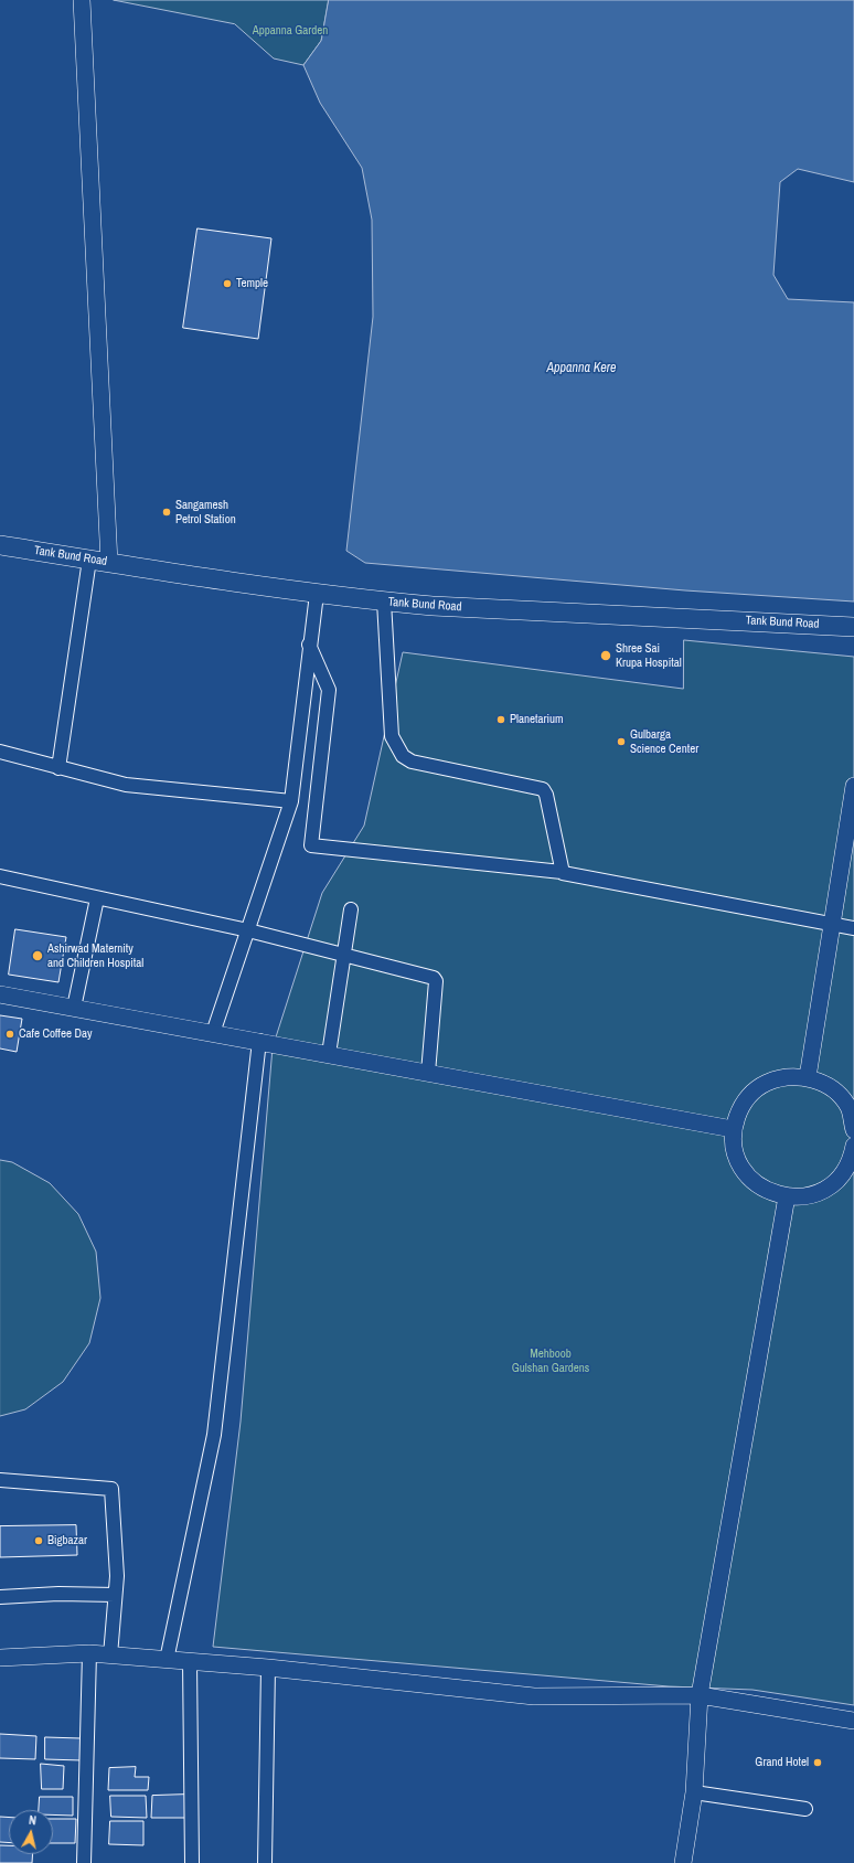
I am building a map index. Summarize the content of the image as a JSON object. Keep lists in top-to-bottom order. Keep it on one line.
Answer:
{"streets":{"main road":["Tank Bund Road"]},"water":["Appanna Kere"],"parks":["Appanna Garden","Mehboob Gulshan Gardens"],"places":["Temple","Sangamesh Petrol Station","Shree Sai Krupa Hospital","Planetarium","Gulbarga Science Center","Ashirwad Maternity and Children Hospital","Cafe Coffee Day","Bigbazar","Grand Hotel"],"north":"top"}
